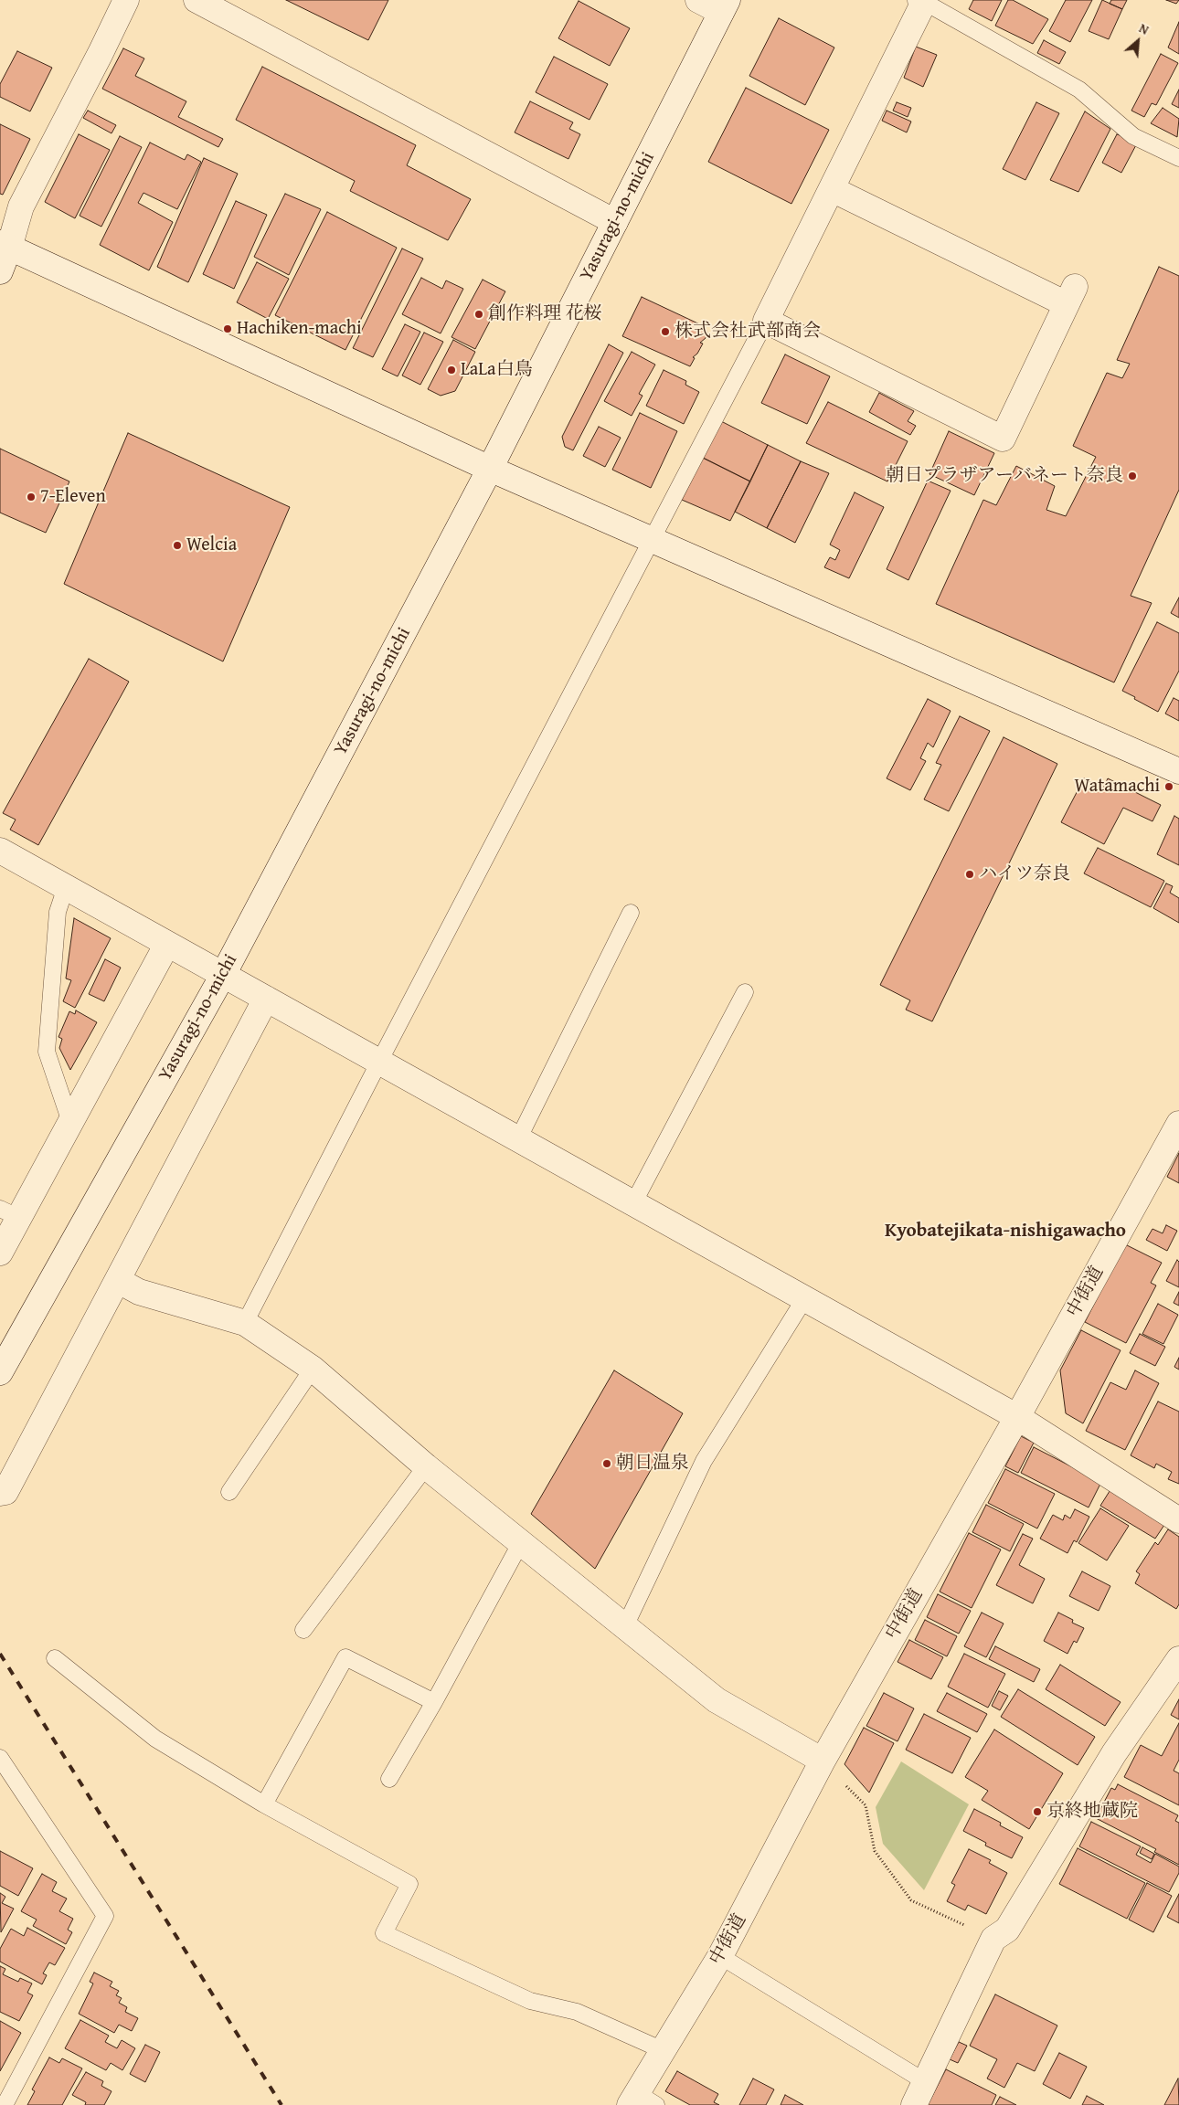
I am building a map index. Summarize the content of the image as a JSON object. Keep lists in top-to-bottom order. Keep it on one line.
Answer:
{"streets":{"street":["Yasuragi-no-michi","中街道"]},"districts":["Kyobatejikata-nishigawacho"],"places":["創作料理 花桜","Hachiken-machi","株式会社武部商会","LaLa白鳥","朝日プラザアーバネート奈良","7-Eleven","Welcia","Watamachi","ハイツ奈良","朝日温泉","京終地蔵院"],"north":"top right"}
